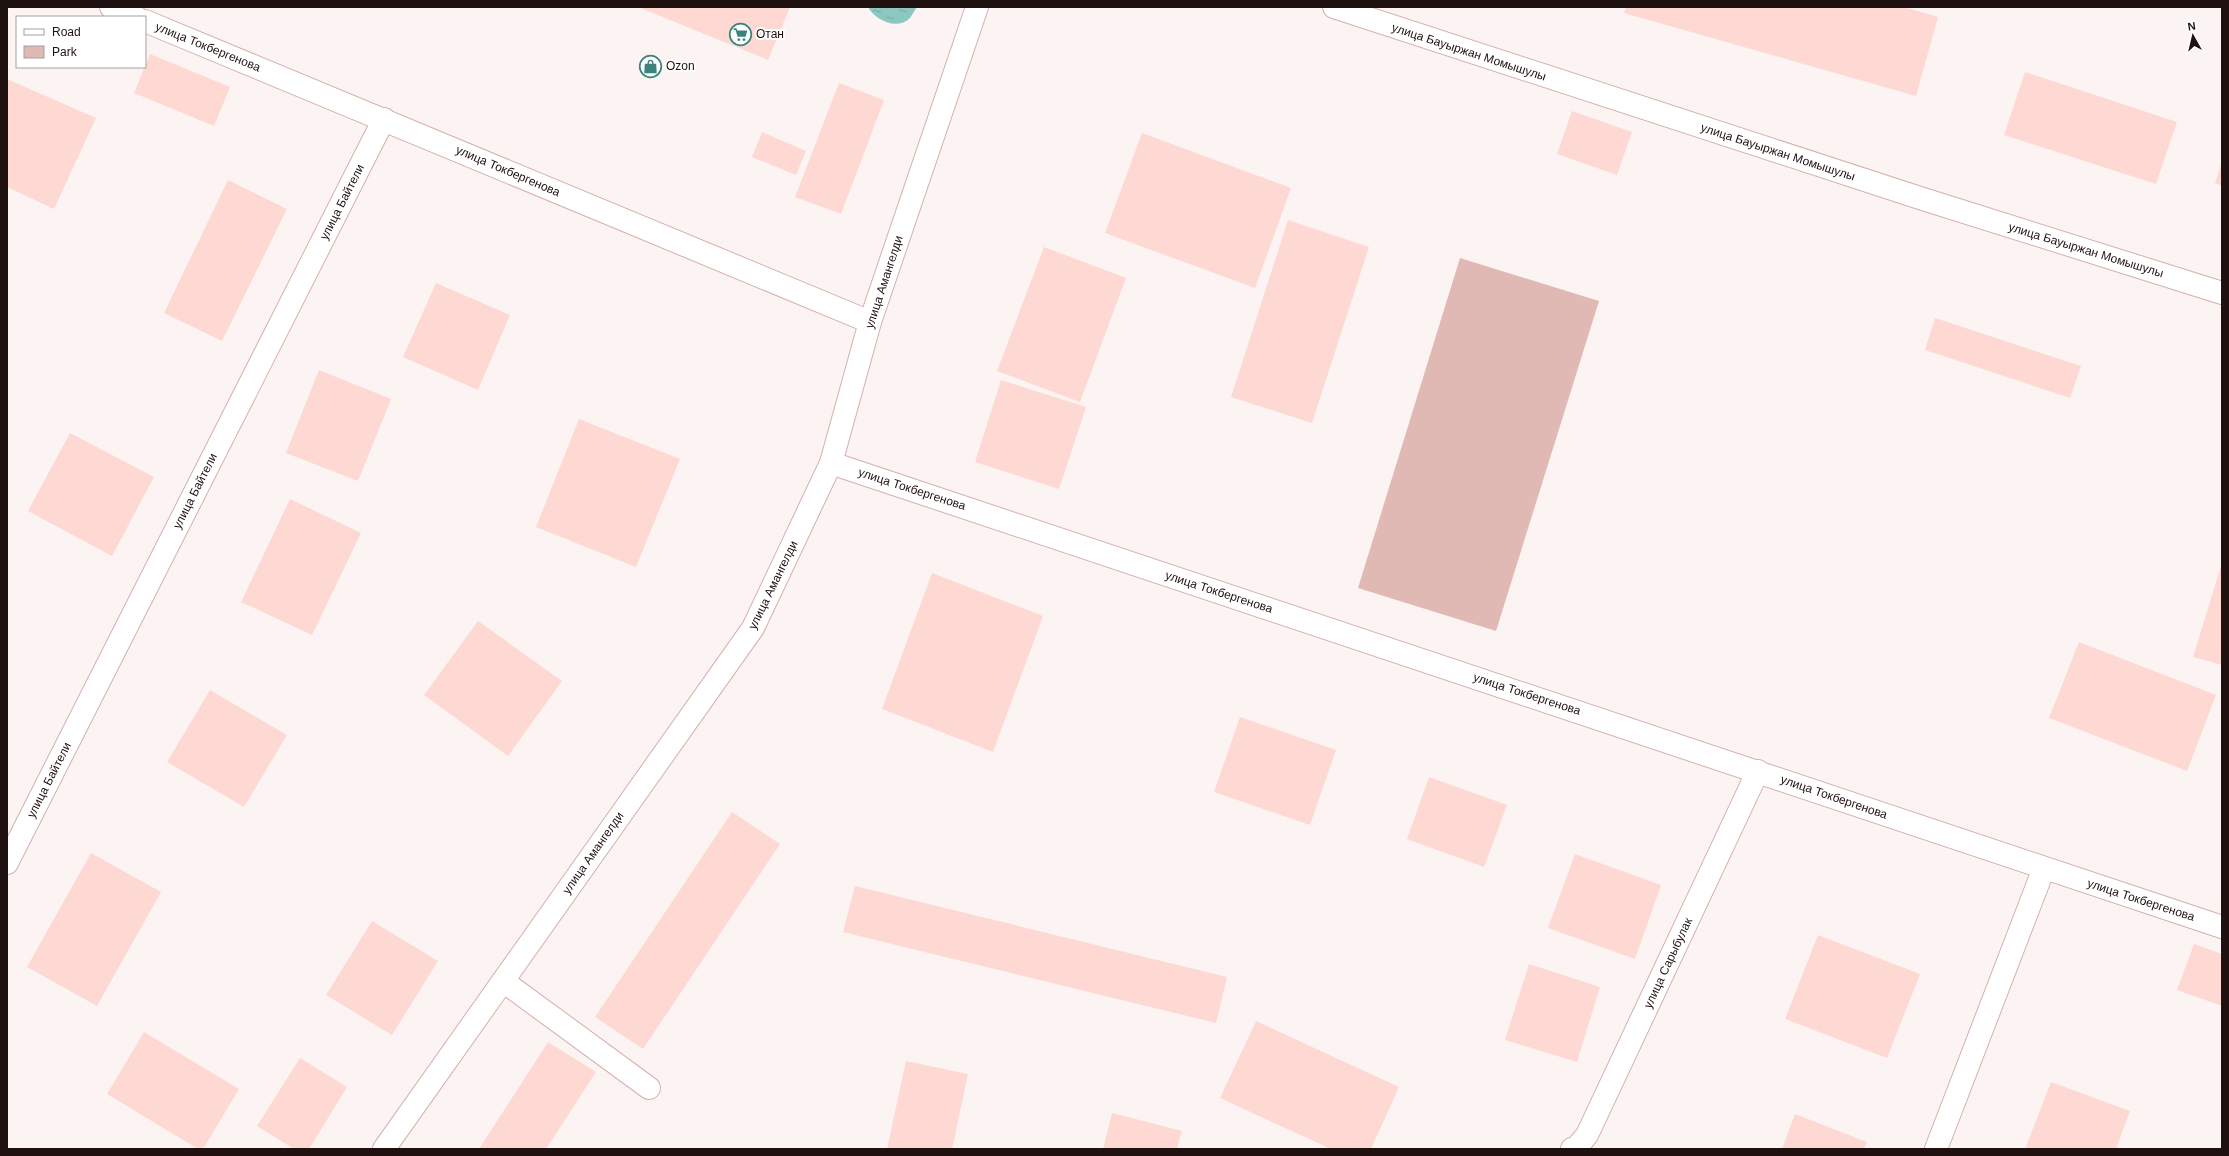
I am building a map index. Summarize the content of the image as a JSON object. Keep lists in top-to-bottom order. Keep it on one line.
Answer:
{"streets":{"street":["улица Токбергенова","улица Бауыржан Момышулы","улица Байтели","улица Амангелди","улица Сарыбулак"]},"crossings":[["улица Токбергенова","улица Байтели"],["улица Токбергенова","улица Амангелди"],["улица Токбергенова","улица Сарыбулак"]],"places":{"supermarket":["Отан"],"shop":["Ozon"]},"legend":["Road","Park"],"north":"top"}
